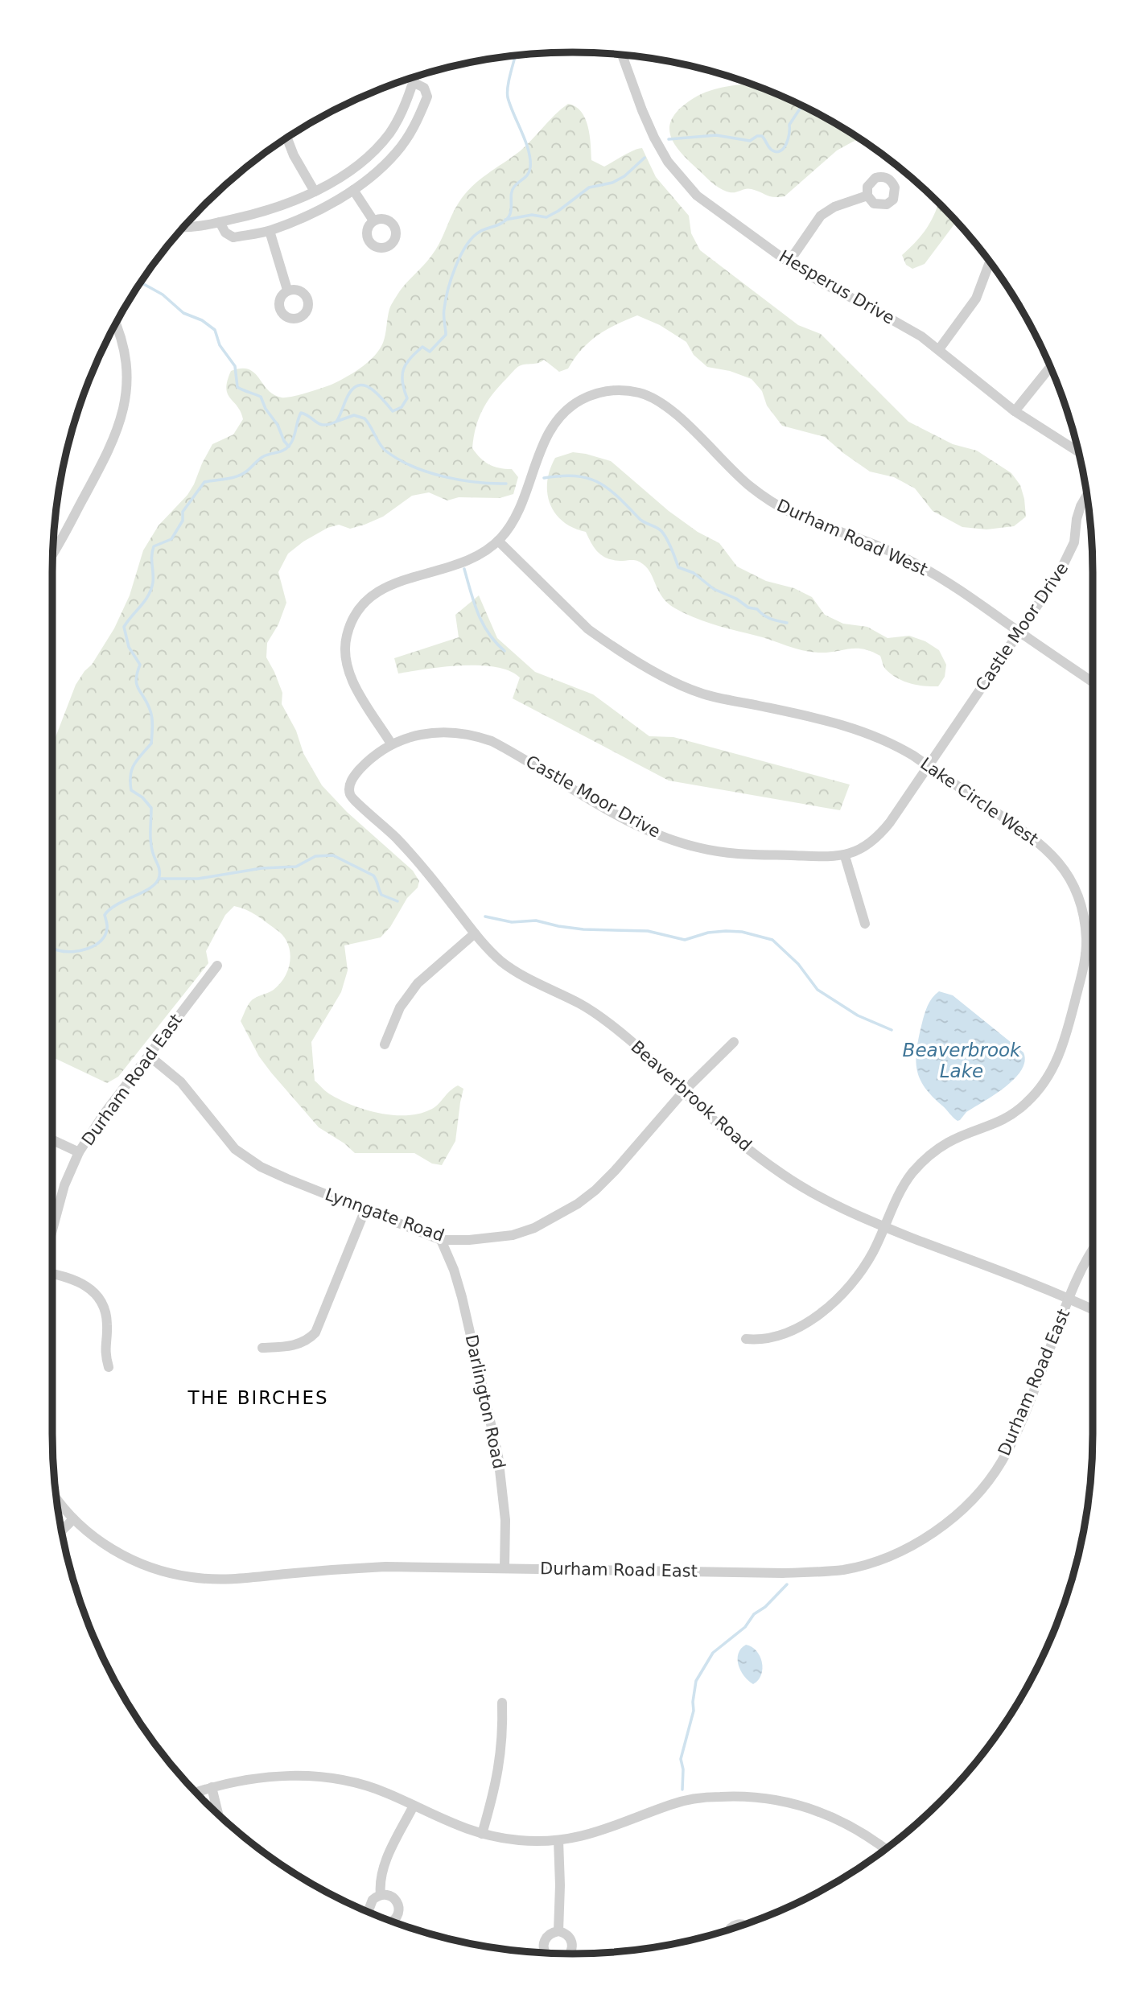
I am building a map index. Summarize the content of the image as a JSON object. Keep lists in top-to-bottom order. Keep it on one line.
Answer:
{"streets":{"street":["Hesperus Drive","Durham Road West","Castle Moor Drive","Lake Circle West","Durham Road East","Beaverbrook Road","Lynngate Road","Darlington Road"]},"crossings":[["Durham Road West","Castle Moor Drive"],["Durham Road West","Lake Circle West"],["Castle Moor Drive","Lake Circle West"],["Castle Moor Drive","Beaverbrook Road"],["Lake Circle West","Beaverbrook Road"],["Durham Road East","Beaverbrook Road"],["Durham Road East","Lynngate Road"],["Durham Road East","Darlington Road"],["Beaverbrook Road","Lynngate Road"],["Lynngate Road","Darlington Road"]],"districts":["THE BIRCHES"],"water":["Beaverbrook Lake"]}
